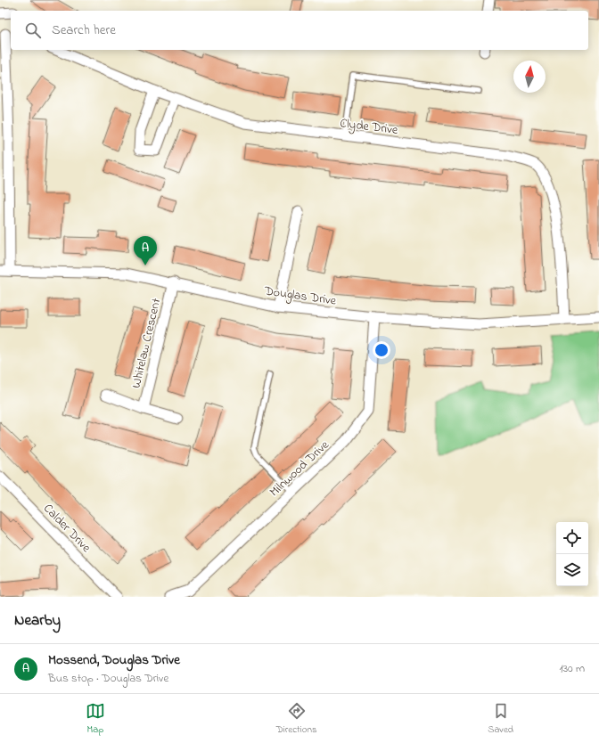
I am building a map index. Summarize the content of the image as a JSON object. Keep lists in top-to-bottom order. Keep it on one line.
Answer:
{"streets":{"street":["Clyde Drive","Douglas Drive","Whitelaw Crescent","Milnwood Drive","Calder Drive"]},"crossings":[["Clyde Drive","Douglas Drive"],["Douglas Drive","Whitelaw Crescent"],["Douglas Drive","Milnwood Drive"]],"north":"top","page":{"search":"Search here","pins":"A","heading":"Nearby","list":[{"mark":"A","name":"Mossend, Douglas Drive","note":"Bus stop · Douglas Drive","value":"130 m"}],"nav":["Map","Directions","Saved"]}}
